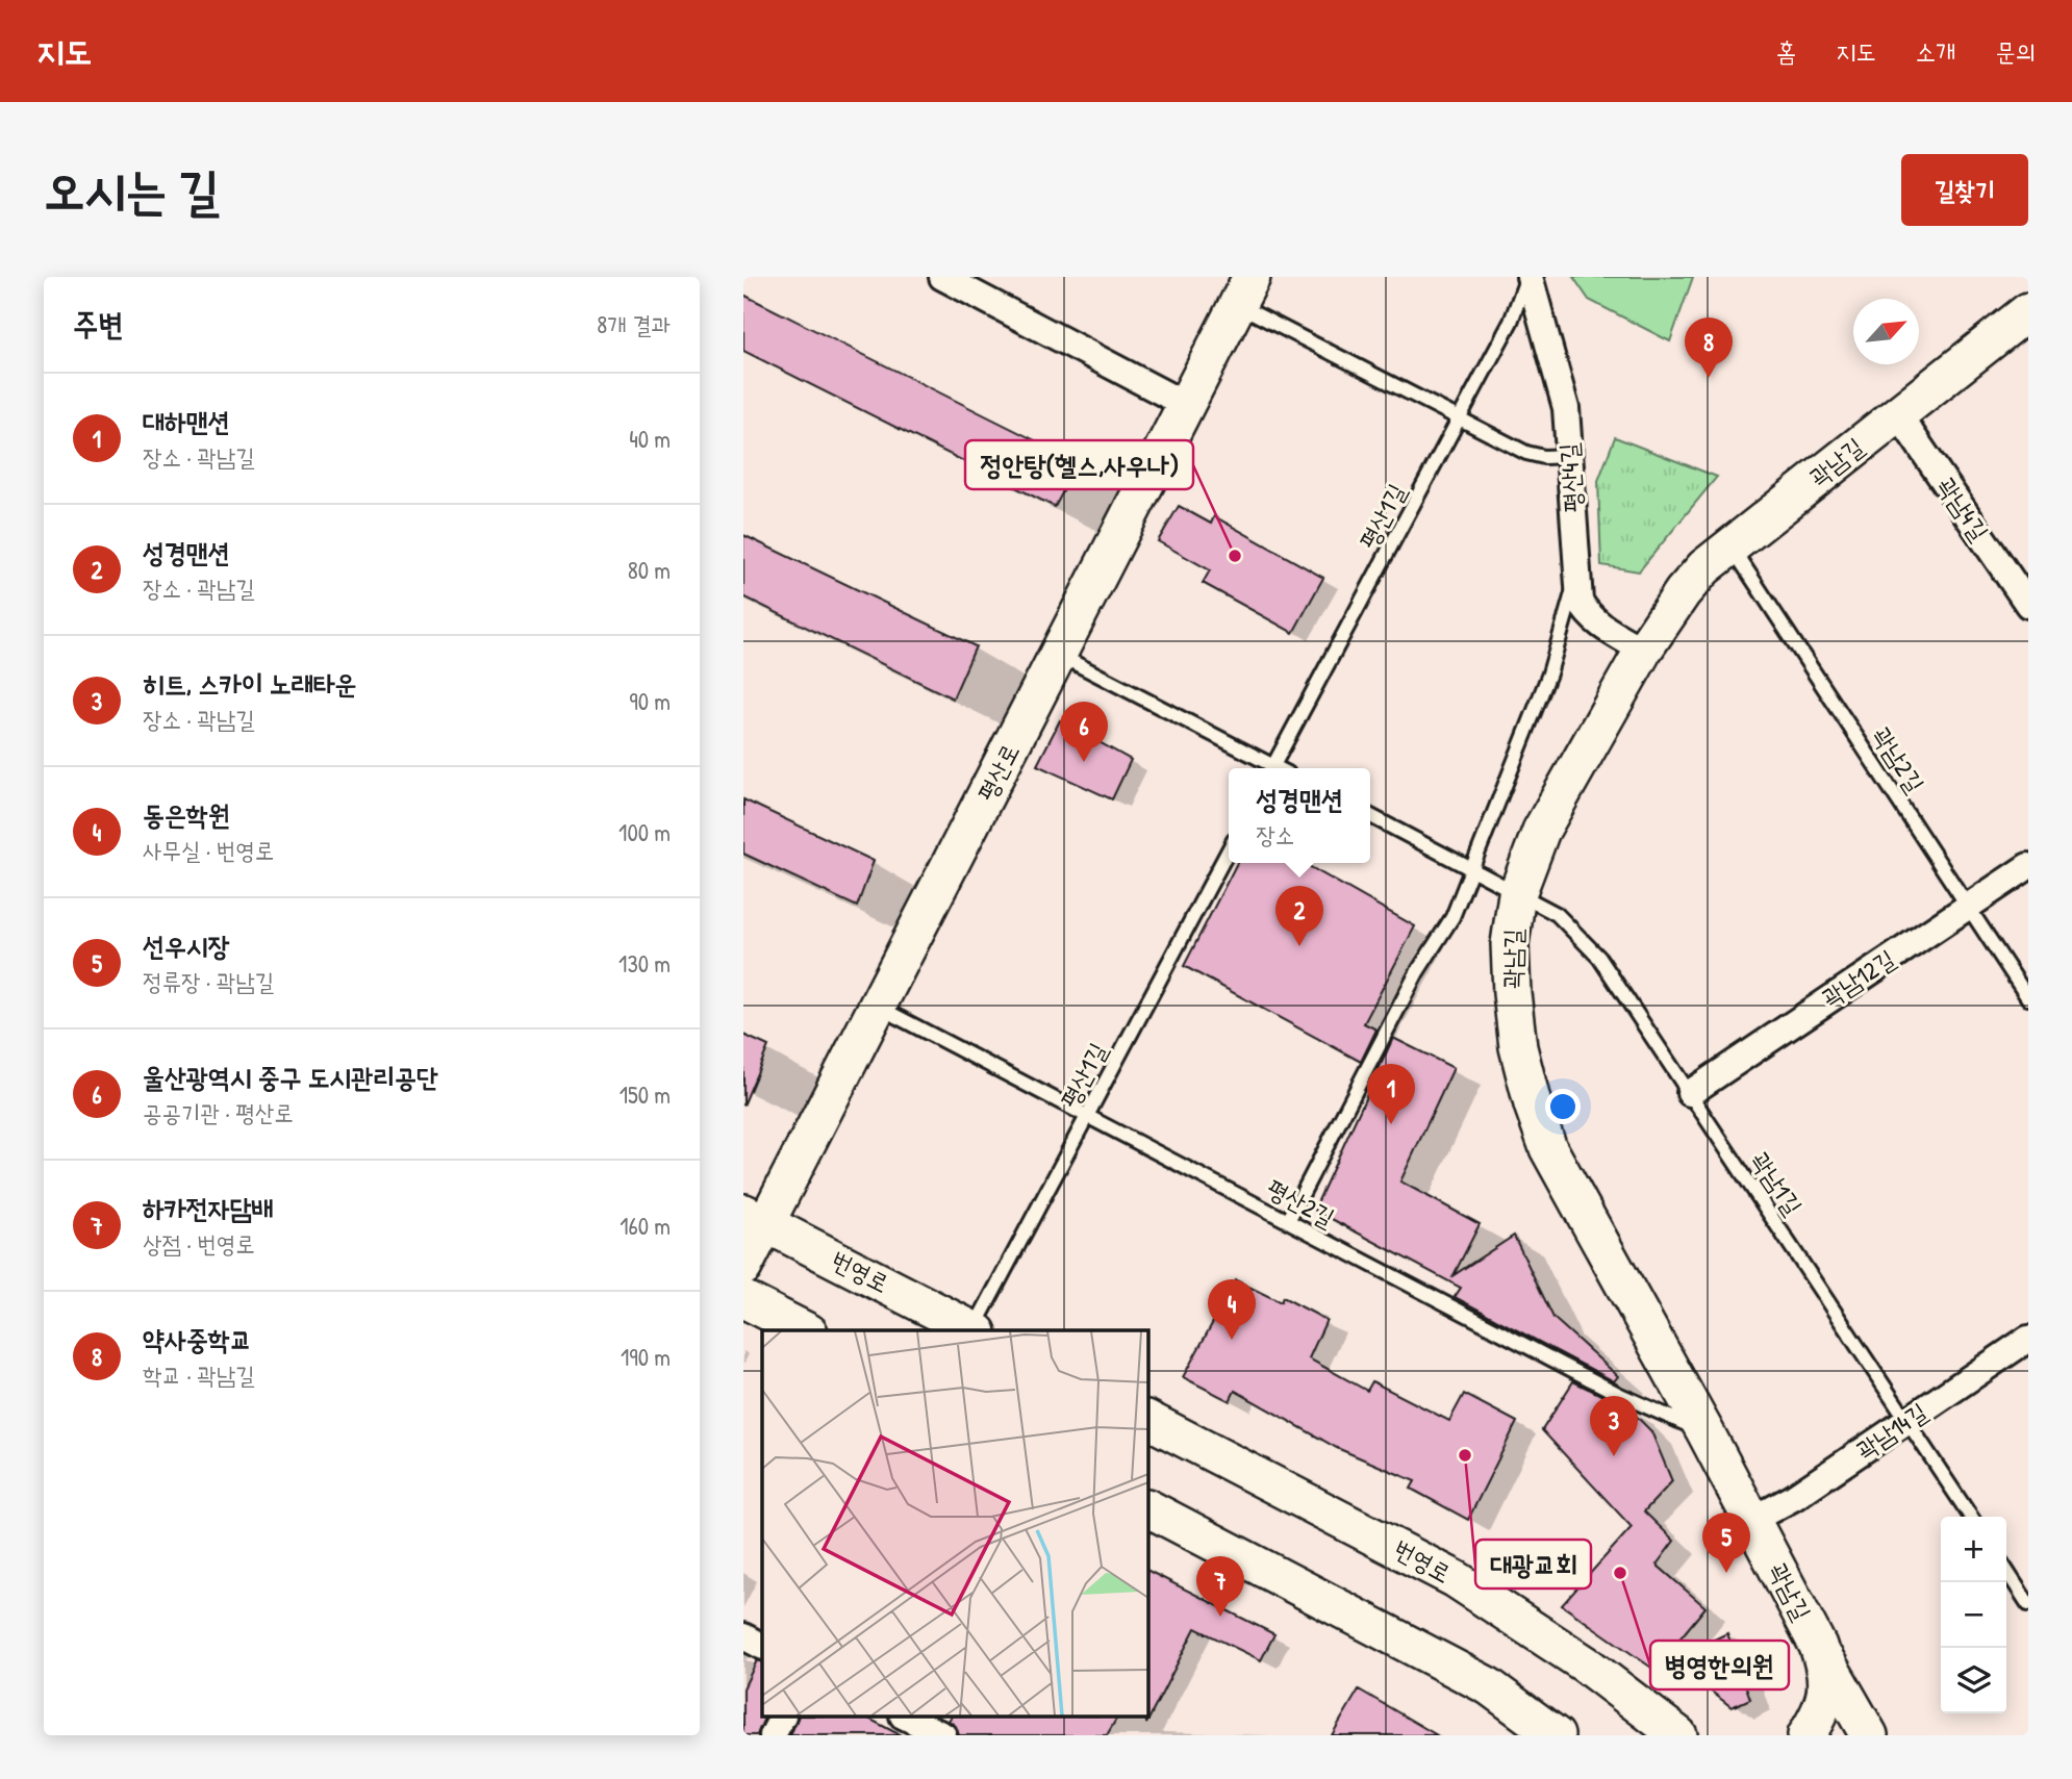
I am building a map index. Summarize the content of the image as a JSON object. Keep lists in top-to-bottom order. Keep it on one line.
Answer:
{"streets":{"main road":["곽남길","평산로","번영로"],"street":["평산4길","곽남4길","곽남12길","곽남14길"],"lane":["평산1길","곽남2길","곽남1길","평산2길"]},"crossings":[["곽남길","평산4길"],["곽남길","곽남4길"],["곽남길","곽남2길"],["곽남길","곽남1길"],["곽남길","평산2길"],["곽남길","곽남14길"],["평산4길","평산1길"],["평산1길","평산2길"],["곽남2길","곽남12길"],["평산로","평산2길"],["평산로","번영로"],["곽남12길","곽남1길"],["곽남1길","곽남14길"]],"places":["정안탕(헬스,사우나)","대광교회","병영한의원"],"north":"top right","page":{"header":"지도","nav":["홈","지도","소개","문의"],"buttons":"길찾기","title":"오시는 길","heading":["주변","8개 결과"],"pins":["8","6","2","1","4","3","5","7"],"list":[{"mark":"1","name":"대하맨션","note":"장소 · 곽남길","value":"40 m"},{"mark":"2","name":"성경맨션","note":"장소 · 곽남길","value":"80 m"},{"mark":"3","name":"히트, 스카이 노래타운","note":"장소 · 곽남길","value":"90 m"},{"mark":"4","name":"동은학원","note":"사무실 · 번영로","value":"100 m"},{"mark":"5","name":"선우시장","note":"정류장 · 곽남길","value":"130 m"},{"mark":"6","name":"울산광역시 중구 도시관리공단","note":"공공기관 · 평산로","value":"150 m"},{"mark":"7","name":"하카전자담배","note":"상점 · 번영로","value":"160 m"},{"mark":"8","name":"약사중학교","note":"학교 · 곽남길","value":"190 m"}],"popup":["성경맨션","장소"],"map_buttons":["+","−"]}}
